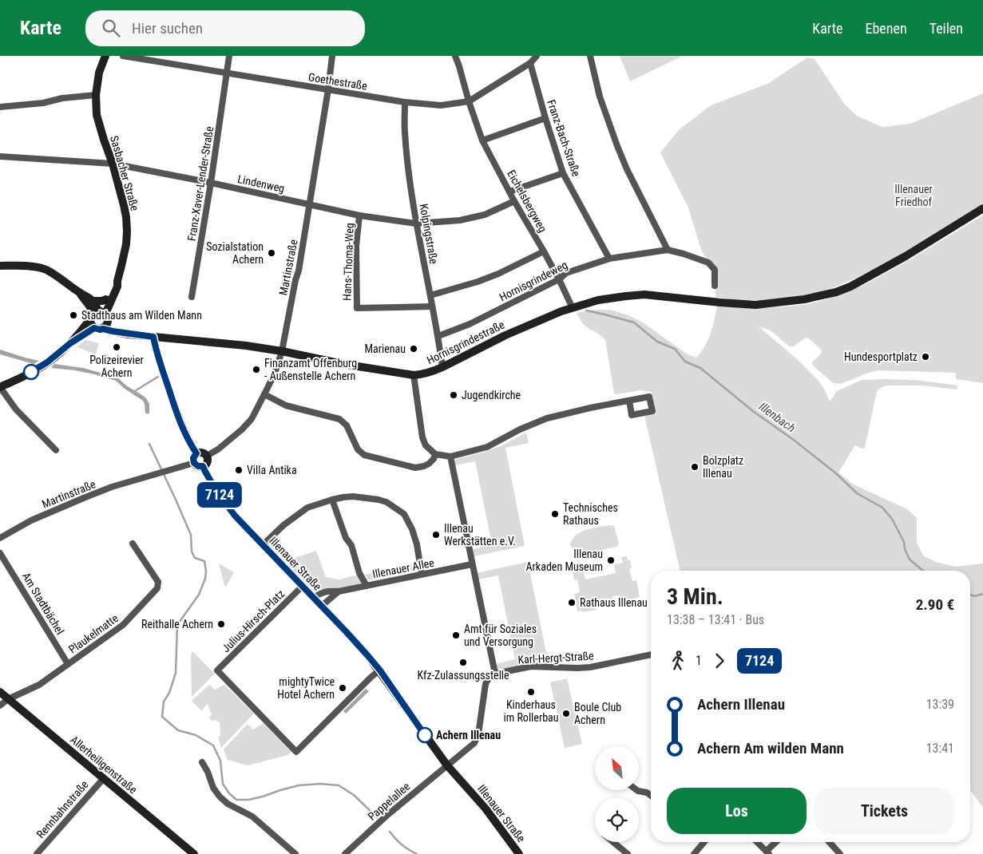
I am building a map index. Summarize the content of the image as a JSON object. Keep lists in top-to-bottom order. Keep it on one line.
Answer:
{"streets":{"main road":["Sasbacher Straße","Hornisgrindestraße","Illenauer Straße","Allerheiligenstraße"],"street":["Goethestraße","Franz-Bach-Straße","Franz-Xaver-Lender-Straße","Lindenweg","Eichelsbergweg","Kolpingstraße","Hans-Thoma-Weg","Martinstraße","Hornisgrindeweg","Illenauer Allee","Am Stadtbächel","Julius-Hirsch-Platz","Plaukelmatte","Karl-Hergt-Straße","Pappelallee","Rennbahnstraße"]},"crossings":[["Goethestraße","Franz-Bach-Straße"],["Goethestraße","Franz-Xaver-Lender-Straße"],["Goethestraße","Eichelsbergweg"],["Goethestraße","Kolpingstraße"],["Goethestraße","Martinstraße"],["Franz-Bach-Straße","Hornisgrindeweg"],["Sasbacher Straße","Lindenweg"],["Franz-Xaver-Lender-Straße","Lindenweg"],["Lindenweg","Eichelsbergweg"],["Lindenweg","Kolpingstraße"],["Lindenweg","Hans-Thoma-Weg"],["Lindenweg","Martinstraße"],["Eichelsbergweg","Hornisgrindeweg"],["Eichelsbergweg","Hornisgrindestraße"],["Kolpingstraße","Hans-Thoma-Weg"],["Kolpingstraße","Hornisgrindeweg"],["Kolpingstraße","Hornisgrindestraße"],["Martinstraße","Hornisgrindestraße"],["Martinstraße","Illenauer Straße"],["Illenauer Straße","Illenauer Allee"],["Illenauer Straße","Julius-Hirsch-Platz"],["Illenauer Straße","Pappelallee"],["Am Stadtbächel","Plaukelmatte"],["Plaukelmatte","Allerheiligenstraße"],["Allerheiligenstraße","Rennbahnstraße"]],"water":["Illenbach"],"parks":["Illenauer Friedhof"],"places":["Sozialstation Achern","Stadthaus am Wilden Mann","Polizeirevier Achern","Marienau","Hundesportplatz","Finanzamt Offenburg - Außenstelle Achern","Jugendkirche","Bolzplatz Illenau","Villa Antika","Technisches Rathaus","Illenau Werkstätten e.V.","Illenau Arkaden Museum","Rathaus Illenau","Reithalle Achern","Amt für Soziales und Versorgung","Kfz-Zulassungsstelle","mightyTwice Hotel Achern","Kinderhaus im Rollerbau","Boule Club Achern","Achern Illenau"],"lines":["bus line 7124"],"north":"top left","page":{"header":"Karte","search":"Hier suchen","nav":["Karte","Ebenen","Teilen"],"on_map":"7124","heading":["3 Min.","13:38 – 13:41 · Bus","2.90 €"],"legs":["1","7124"],"list":[{"name":"Achern Illenau","value":"13:39"},{"name":"Achern Am wilden Mann","value":"13:41"}],"buttons":["Los","Tickets"]}}
